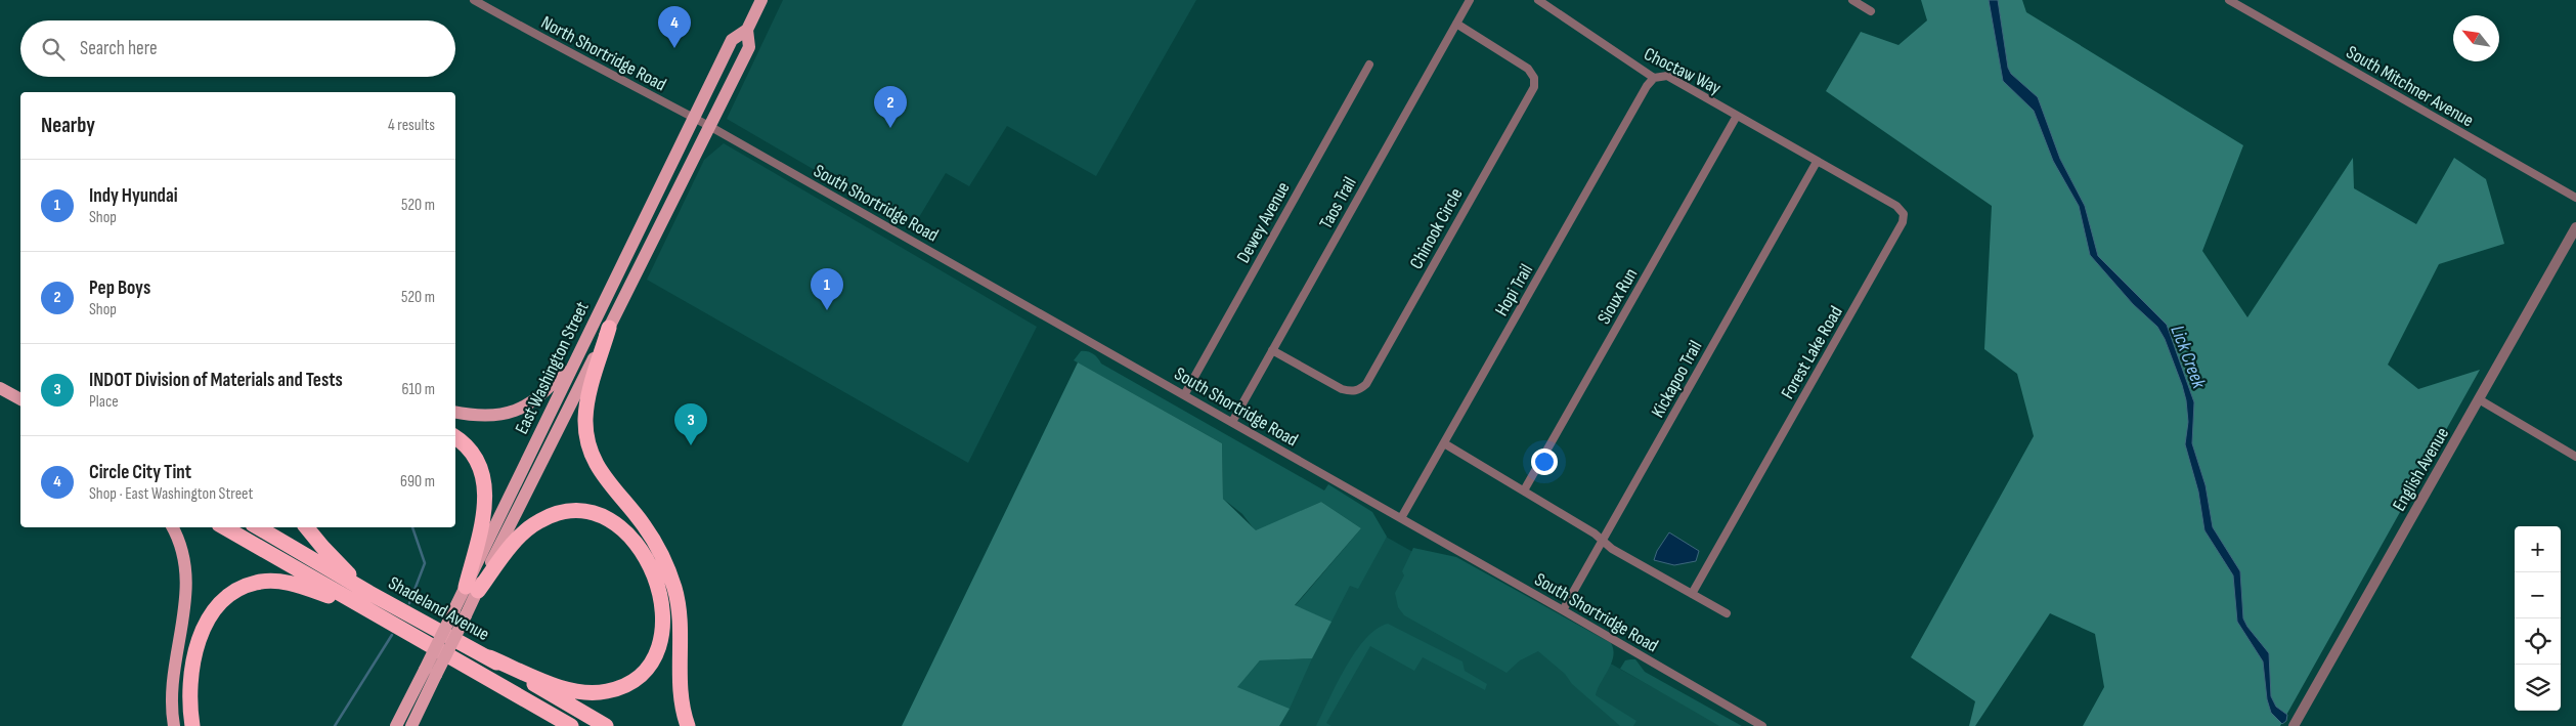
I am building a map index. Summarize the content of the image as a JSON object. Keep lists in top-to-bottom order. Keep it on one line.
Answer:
{"streets":{"highway":["Shadeland Avenue"],"main road":["East Washington Street"],"street":["North Shortridge Road","Choctaw Way","South Mitchner Avenue","South Shortridge Road","Taos Trail","Dewey Avenue","Chinook Circle","Hopi Trail","Sioux Run","Forest Lake Road","Kickapoo Trail","English Avenue"]},"crossings":[["North Shortridge Road","South Shortridge Road"],["North Shortridge Road","East Washington Street"],["Choctaw Way","Hopi Trail"],["Choctaw Way","Sioux Run"],["Choctaw Way","Forest Lake Road"],["Choctaw Way","Kickapoo Trail"],["South Shortridge Road","Taos Trail"],["South Shortridge Road","Dewey Avenue"],["South Shortridge Road","Hopi Trail"],["South Shortridge Road","East Washington Street"],["South Shortridge Road","Kickapoo Trail"],["Taos Trail","Chinook Circle"],["Forest Lake Road","Kickapoo Trail"]],"water":["Lick Creek"],"north":"top left","page":{"pins":["4","2","1","3"],"search":"Search here","heading":["Nearby","4 results"],"list":[{"mark":"1","name":"Indy Hyundai","note":"Shop","value":"520 m"},{"mark":"2","name":"Pep Boys","note":"Shop","value":"520 m"},{"mark":"3","name":"INDOT Division of Materials and Tests","note":"Place","value":"610 m"},{"mark":"4","name":"Circle City Tint","note":"Shop · East Washington Street","value":"690 m"}],"map_buttons":["+","−"]}}
